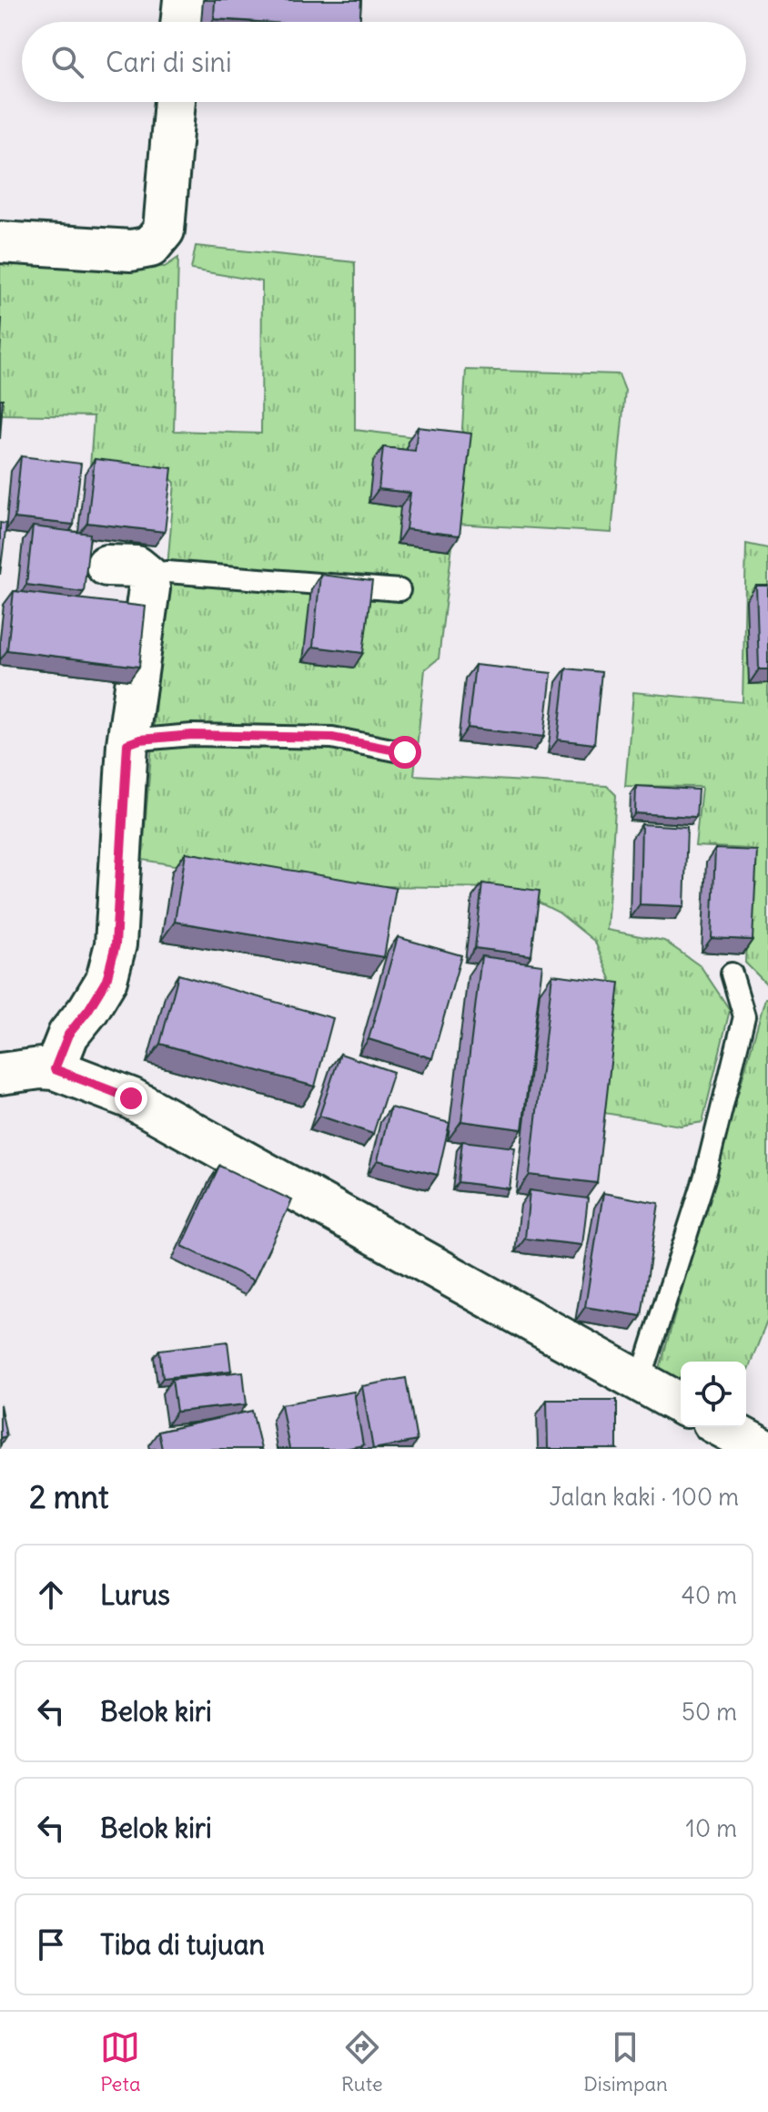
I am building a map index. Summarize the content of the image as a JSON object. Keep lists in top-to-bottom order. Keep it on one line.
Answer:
{"page":{"search":"Cari di sini","heading":["2 mnt","Jalan kaki · 100 m"],"list":[["Lurus","40 m"],["Belok kiri","50 m"],["Belok kiri","10 m"],"Tiba di tujuan"],"nav":["Peta","Rute","Disimpan"]}}
